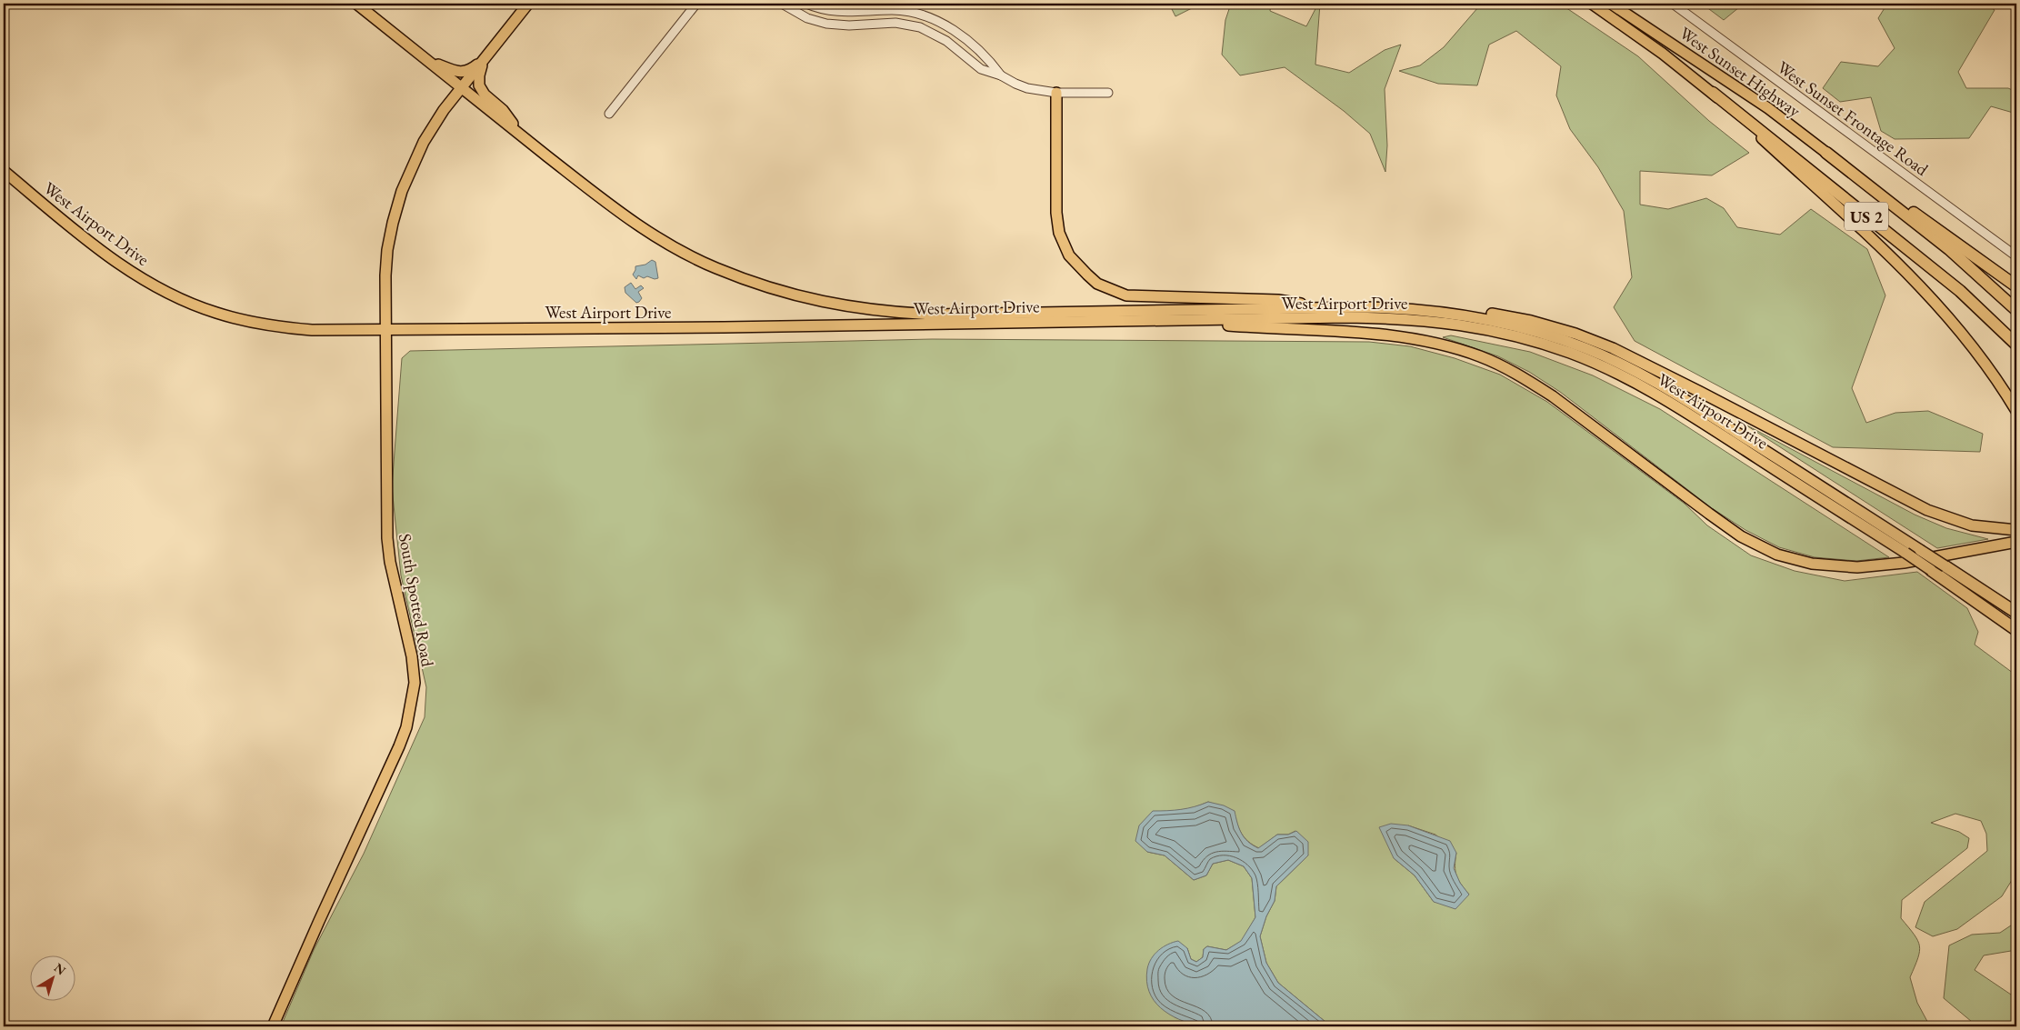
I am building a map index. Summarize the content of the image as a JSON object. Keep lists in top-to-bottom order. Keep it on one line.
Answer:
{"streets":{"highway":["US 2"],"main road":["West Sunset Highway","West Airport Drive","South Spotted Road"],"street":["West Sunset Frontage Road"]},"crossings":[["West Sunset Highway","US 2"],["West Airport Drive","South Spotted Road"]],"north":"top right"}
